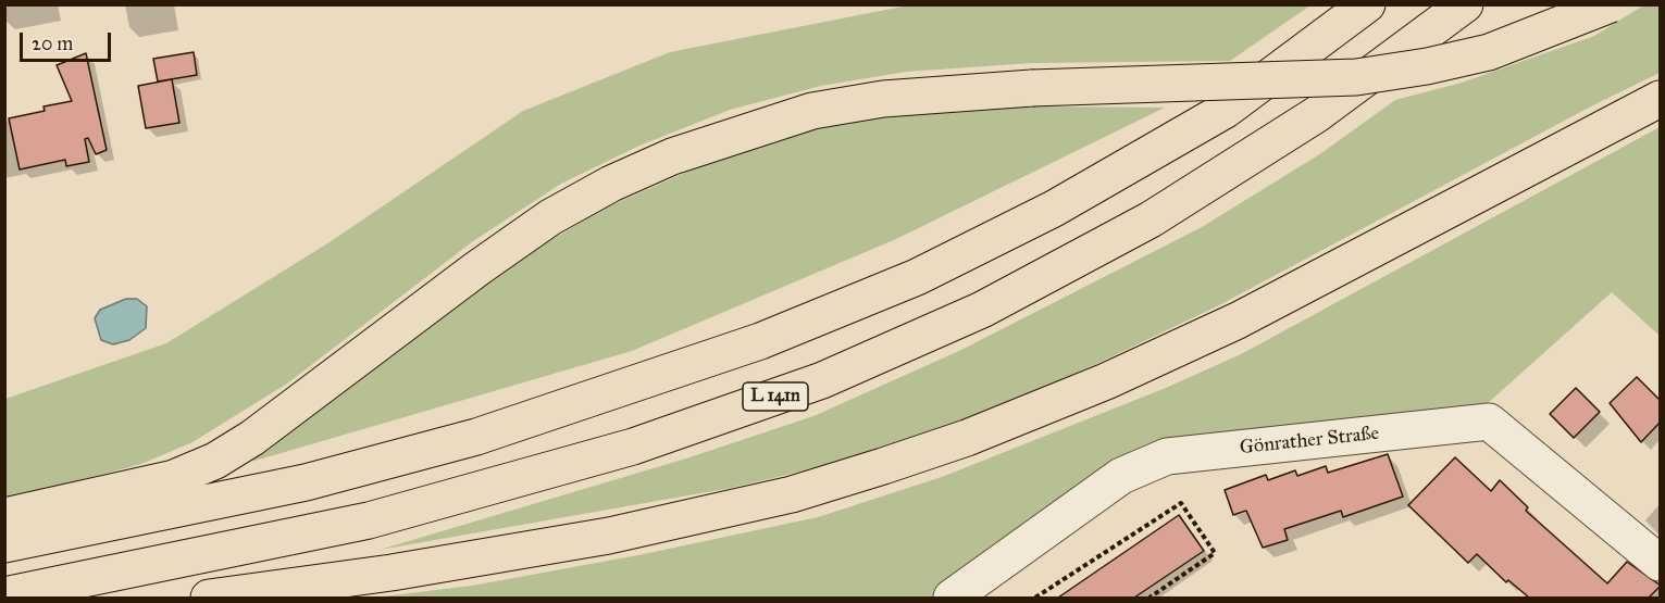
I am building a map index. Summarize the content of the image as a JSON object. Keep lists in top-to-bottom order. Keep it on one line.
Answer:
{"streets":{"highway":["L 141n"],"street":["Gönrather Straße"]},"scale_bar":"20 m"}
